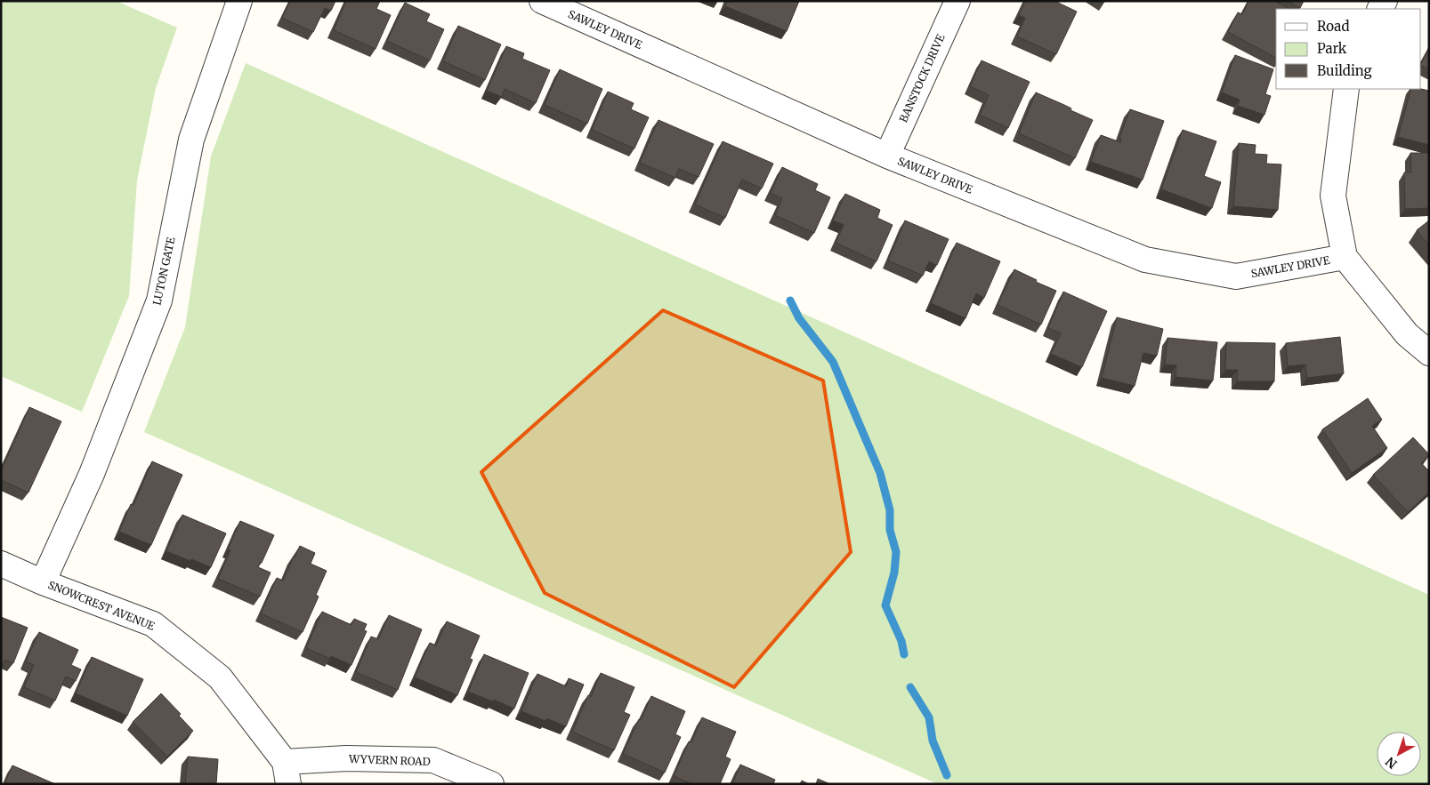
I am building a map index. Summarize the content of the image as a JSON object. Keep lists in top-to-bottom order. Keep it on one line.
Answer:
{"streets":{"street":["SAWLEY DRIVE","BANSTOCK DRIVE","LUTON GATE","SNOWCREST AVENUE","WYVERN ROAD"]},"crossings":[["SAWLEY DRIVE","BANSTOCK DRIVE"],["LUTON GATE","SNOWCREST AVENUE"],["SNOWCREST AVENUE","WYVERN ROAD"]],"legend":["Road","Park","Building"],"north":"bottom left"}
